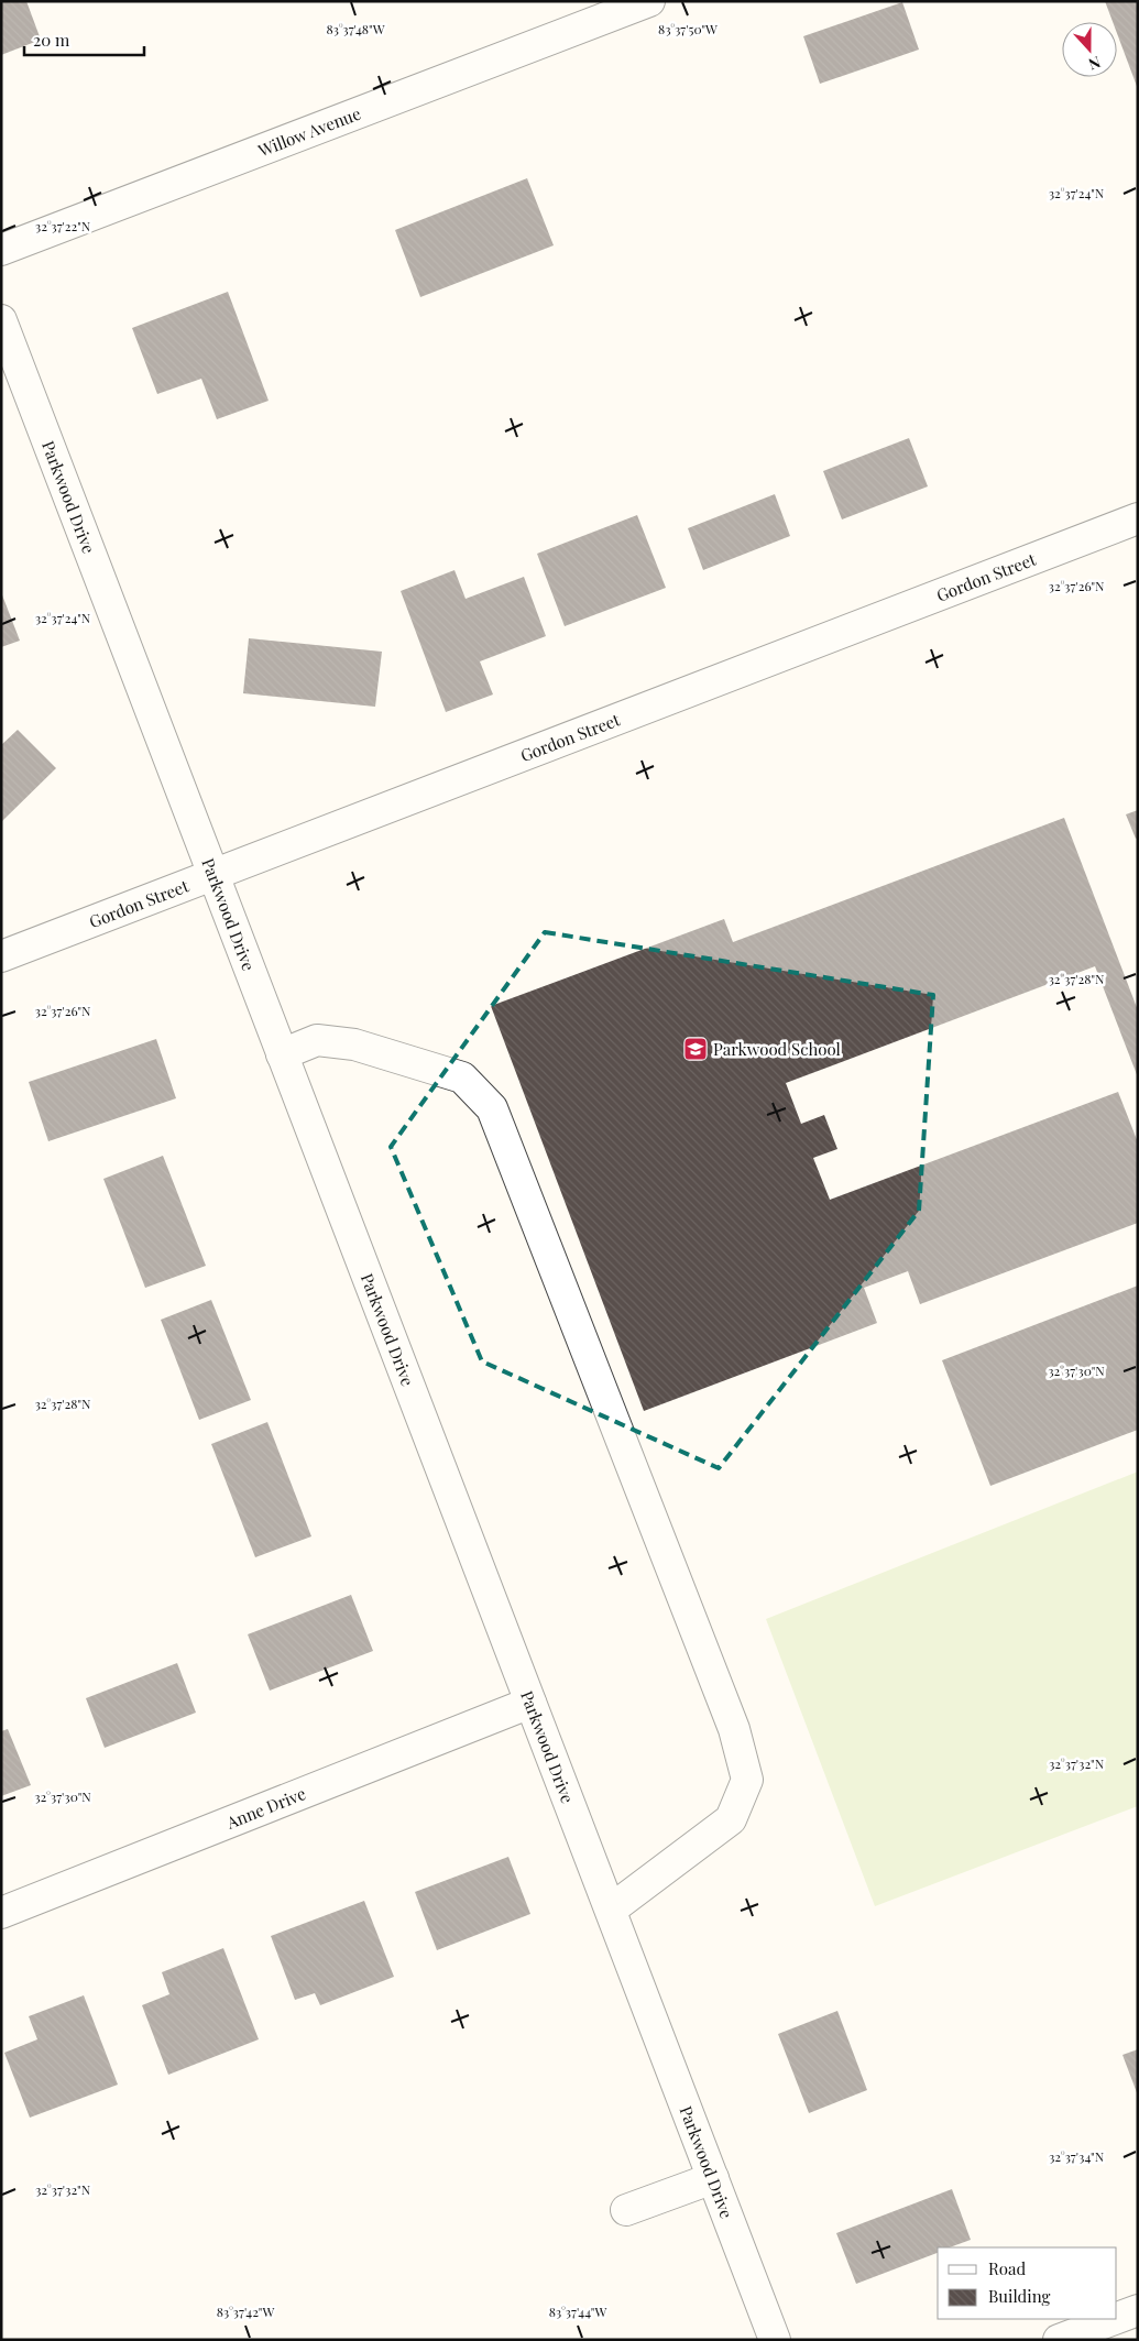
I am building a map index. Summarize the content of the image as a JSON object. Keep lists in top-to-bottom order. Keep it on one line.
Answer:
{"streets":{"street":["Willow Avenue","Parkwood Drive","Gordon Street","Anne Drive"]},"crossings":[["Parkwood Drive","Gordon Street"],["Parkwood Drive","Anne Drive"]],"places":{"school or university":["Parkwood School"]},"legend":["Road","Building"],"scale_bar":"20 m","north":"bottom","coordinates":["83°37'48\"W","83°37'50\"W","32°37'24\"N","32°37'22\"N","32°37'26\"N","32°37'28\"N","32°37'30\"N","32°37'32\"N","32°37'34\"N","83°37'42\"W","83°37'44\"W"]}
